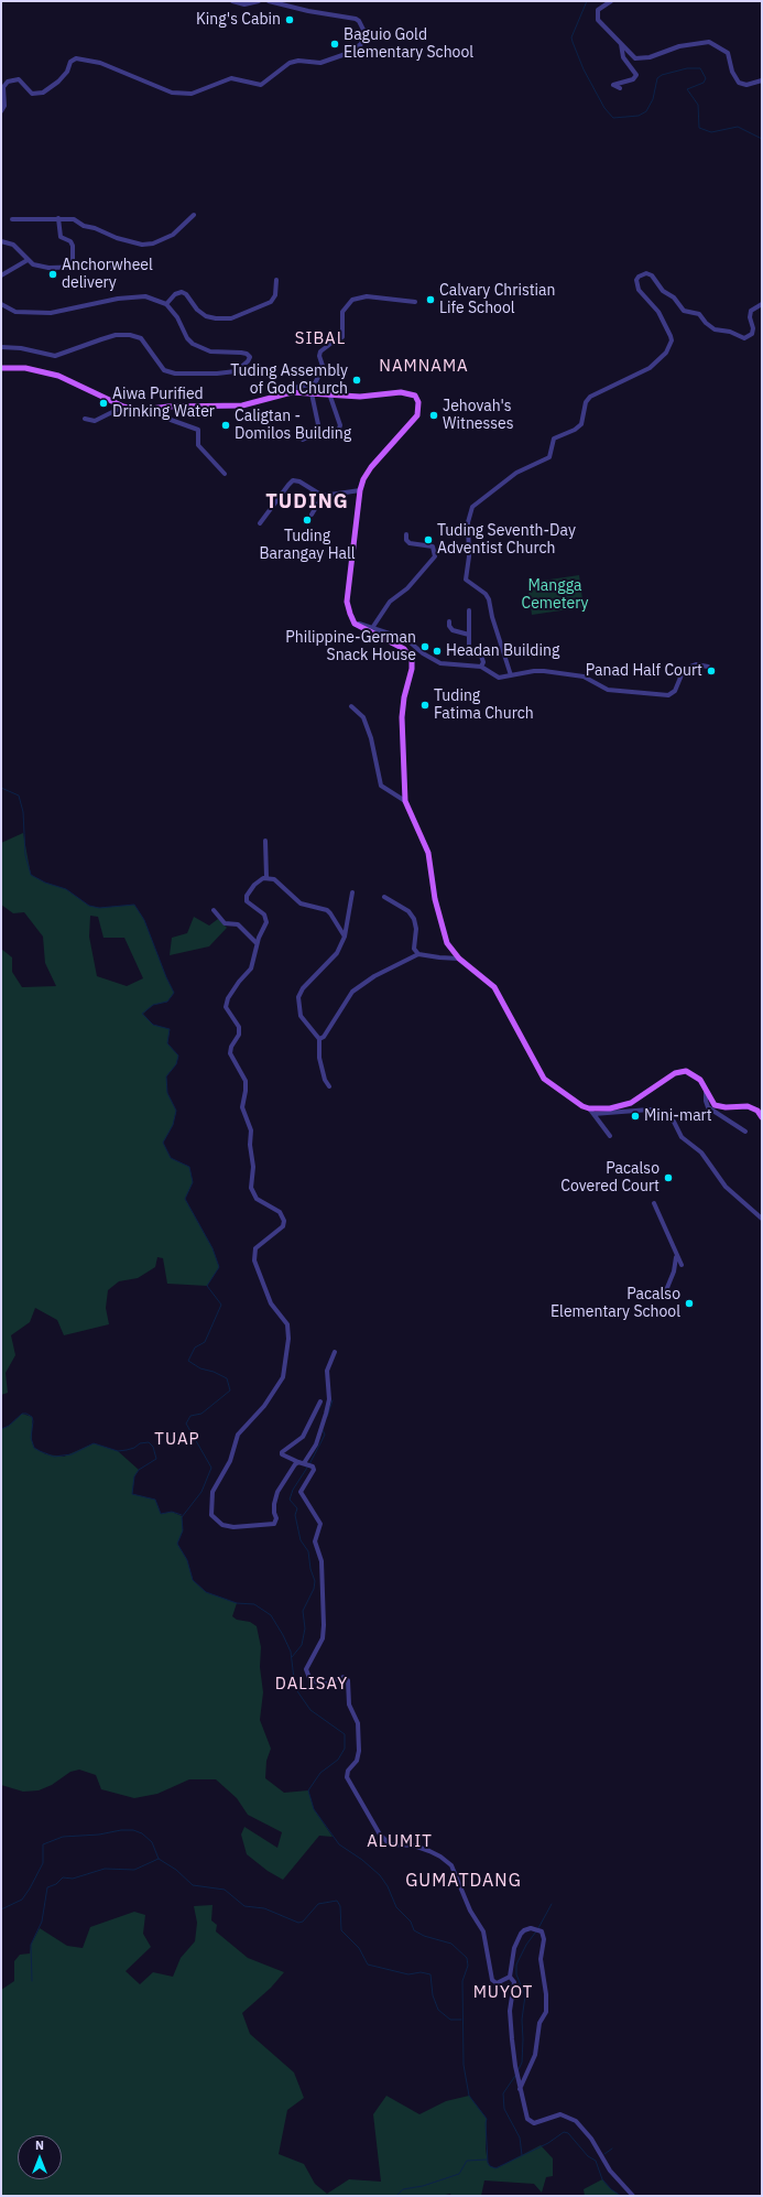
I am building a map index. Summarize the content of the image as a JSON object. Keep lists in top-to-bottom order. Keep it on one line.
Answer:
{"districts":["SIBAL","NAMNAMA","TUDING","TUAP","DALISAY","ALUMIT","GUMATDANG","MUYOT"],"parks":["Mangga Cemetery"],"places":["King's Cabin","Baguio Gold Elementary School","Anchorwheel delivery","Calvary Christian Life School","Tuding Assembly of God Church","Aiwa Purified Drinking Water","Jehovah's Witnesses","Caligtan - Domilos Building","Tuding Barangay Hall","Tuding Seventh-Day Adventist Church","Philippine-German Snack House","Headan Building","Panad Half Court","Tuding Fatima Church","Mini-mart","Pacalso Covered Court","Pacalso Elementary School"],"north":"top"}
